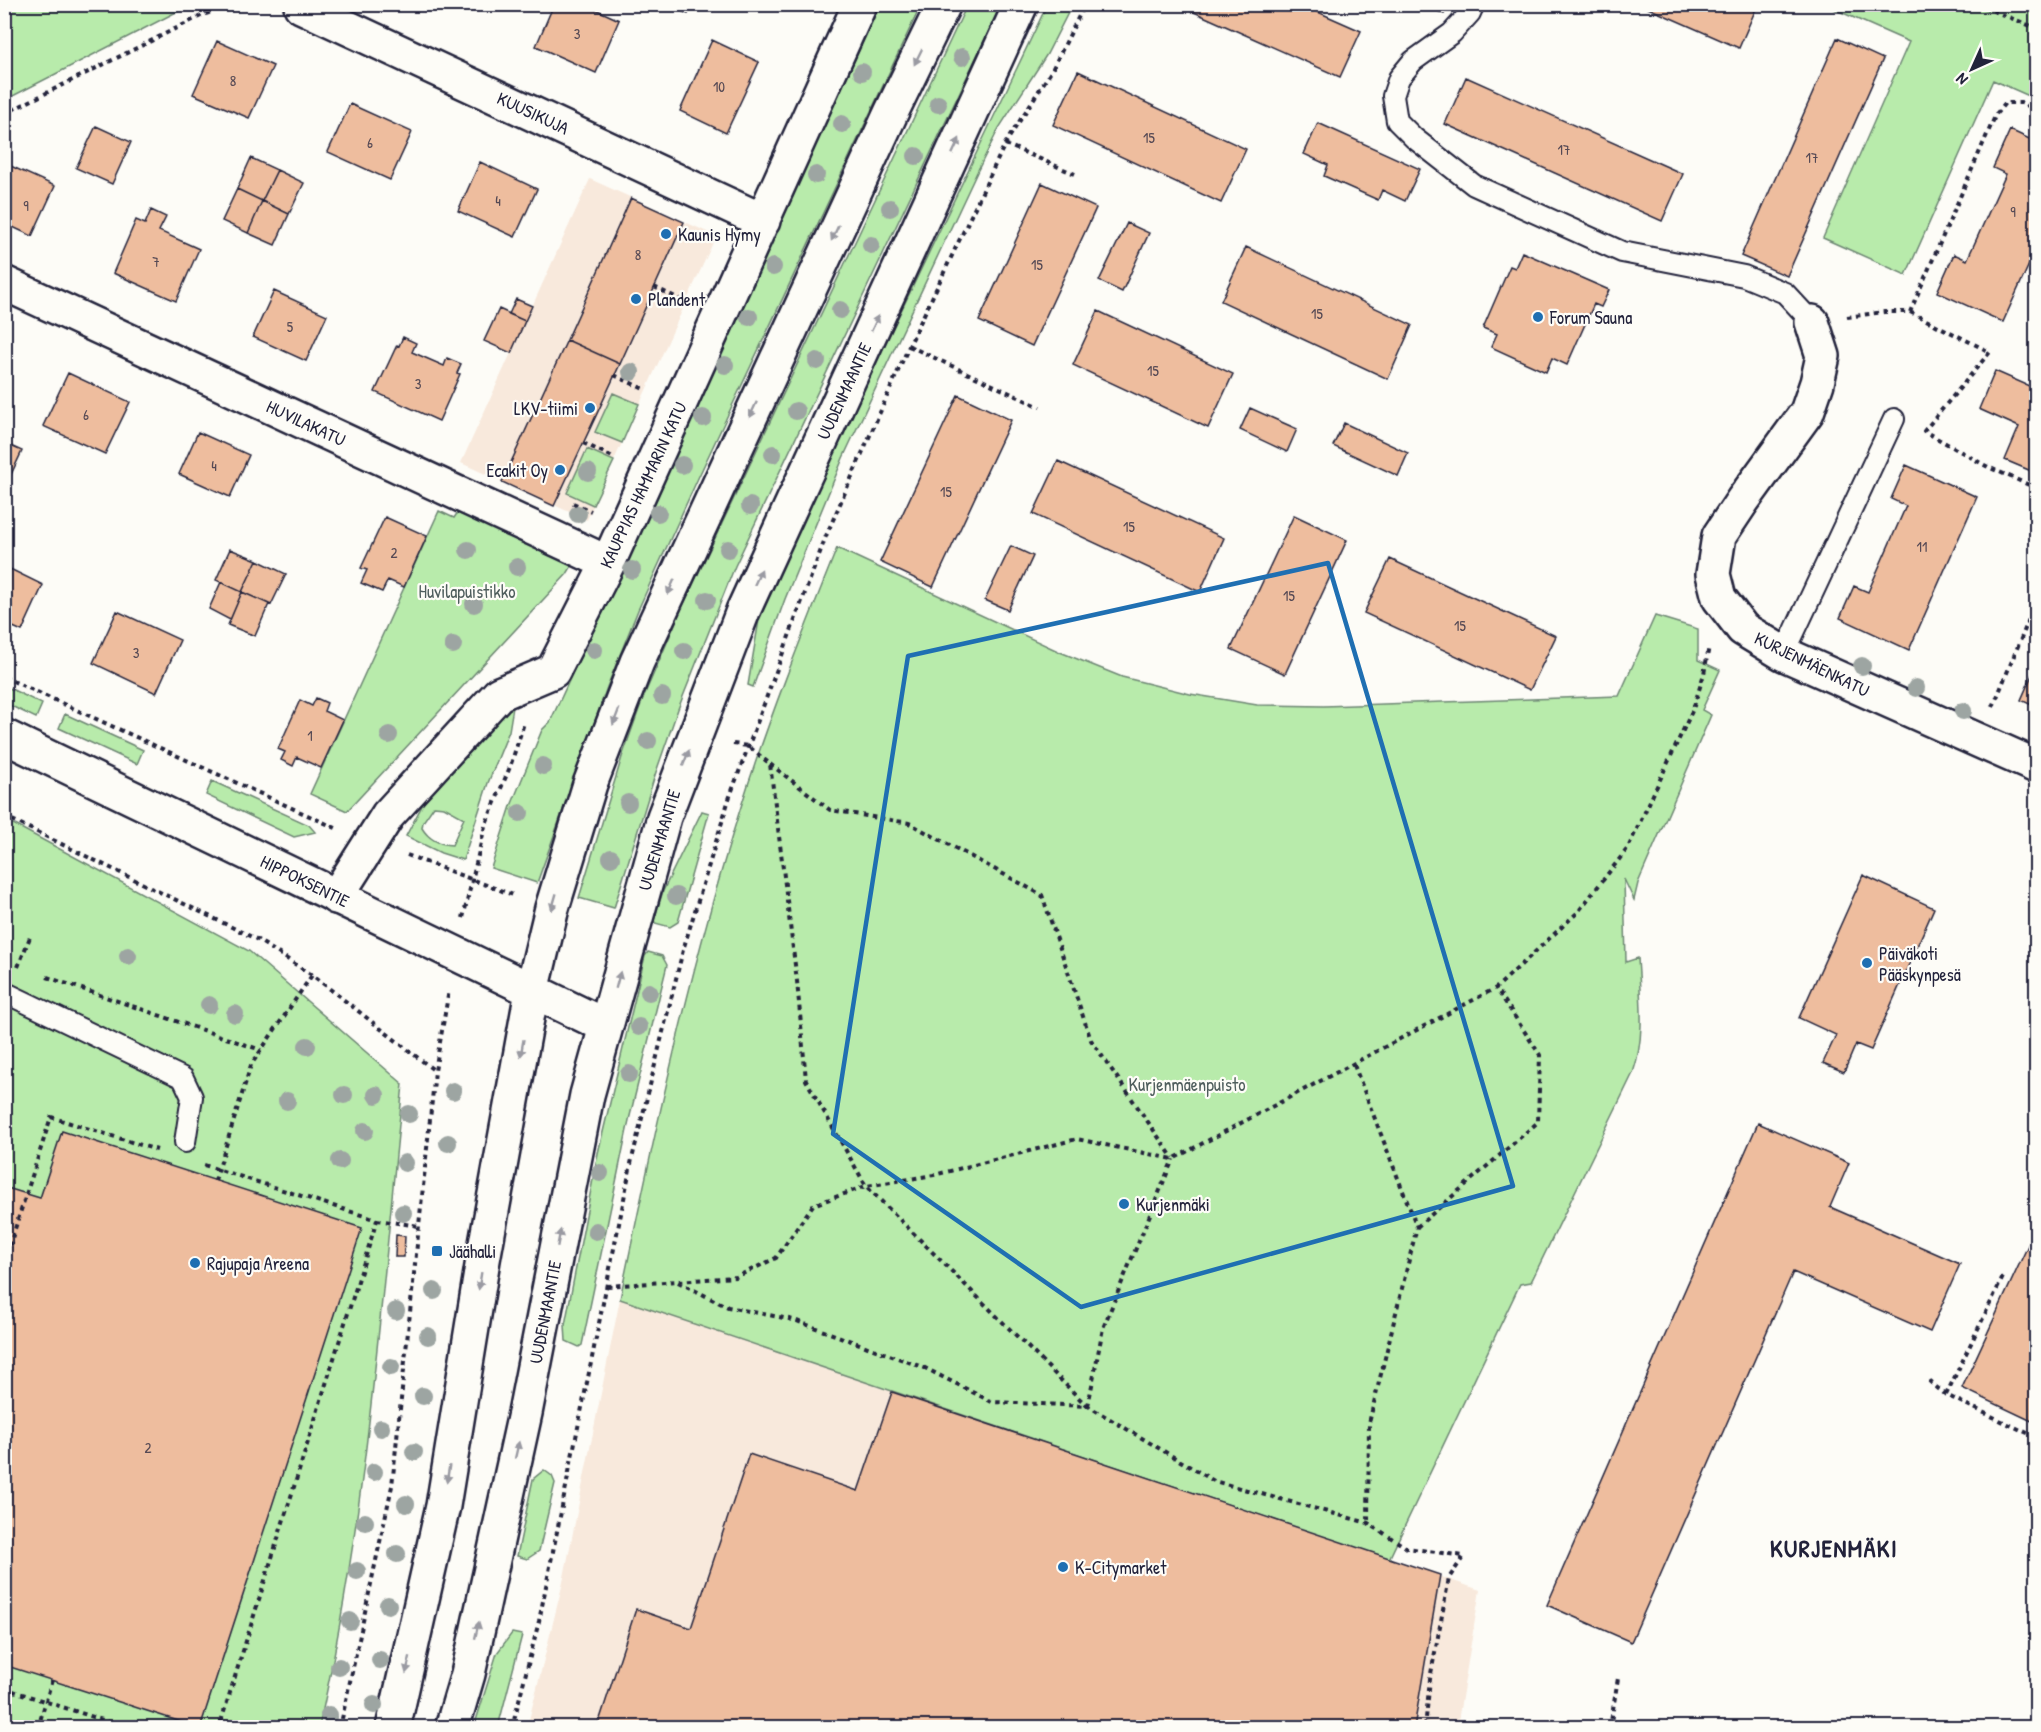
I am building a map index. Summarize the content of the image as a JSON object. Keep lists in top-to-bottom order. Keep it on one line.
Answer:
{"streets":{"main road":["KUUSIKUJA","UUDENMAANTIE","HUVILAKATU","KAUPPIAS HAMMARIN KATU","KURJENMÄENKATU","HIPPOKSENTIE"]},"crossings":[["KUUSIKUJA","KAUPPIAS HAMMARIN KATU"],["UUDENMAANTIE","HIPPOKSENTIE"],["HUVILAKATU","KAUPPIAS HAMMARIN KATU"]],"districts":["KURJENMÄKI"],"parks":["Huvilapuistikko","Kurjenmäenpuisto"],"places":{"other":["Kaunis Hymy","Plandent","Forum Sauna","LKV-tiimi","Ecakit Oy","Päiväkoti Pääskynpesä","Kurjenmäki","Rajupaja Areena","K-Citymarket"],"transit":["Jäähalli"]},"house_numbers":["3","8","10","15","6","17","17","4","9","9","8","7","15","15","5","15","3","6","4","15","15","11","2","15","15","3","1","2"],"north":"bottom left"}
